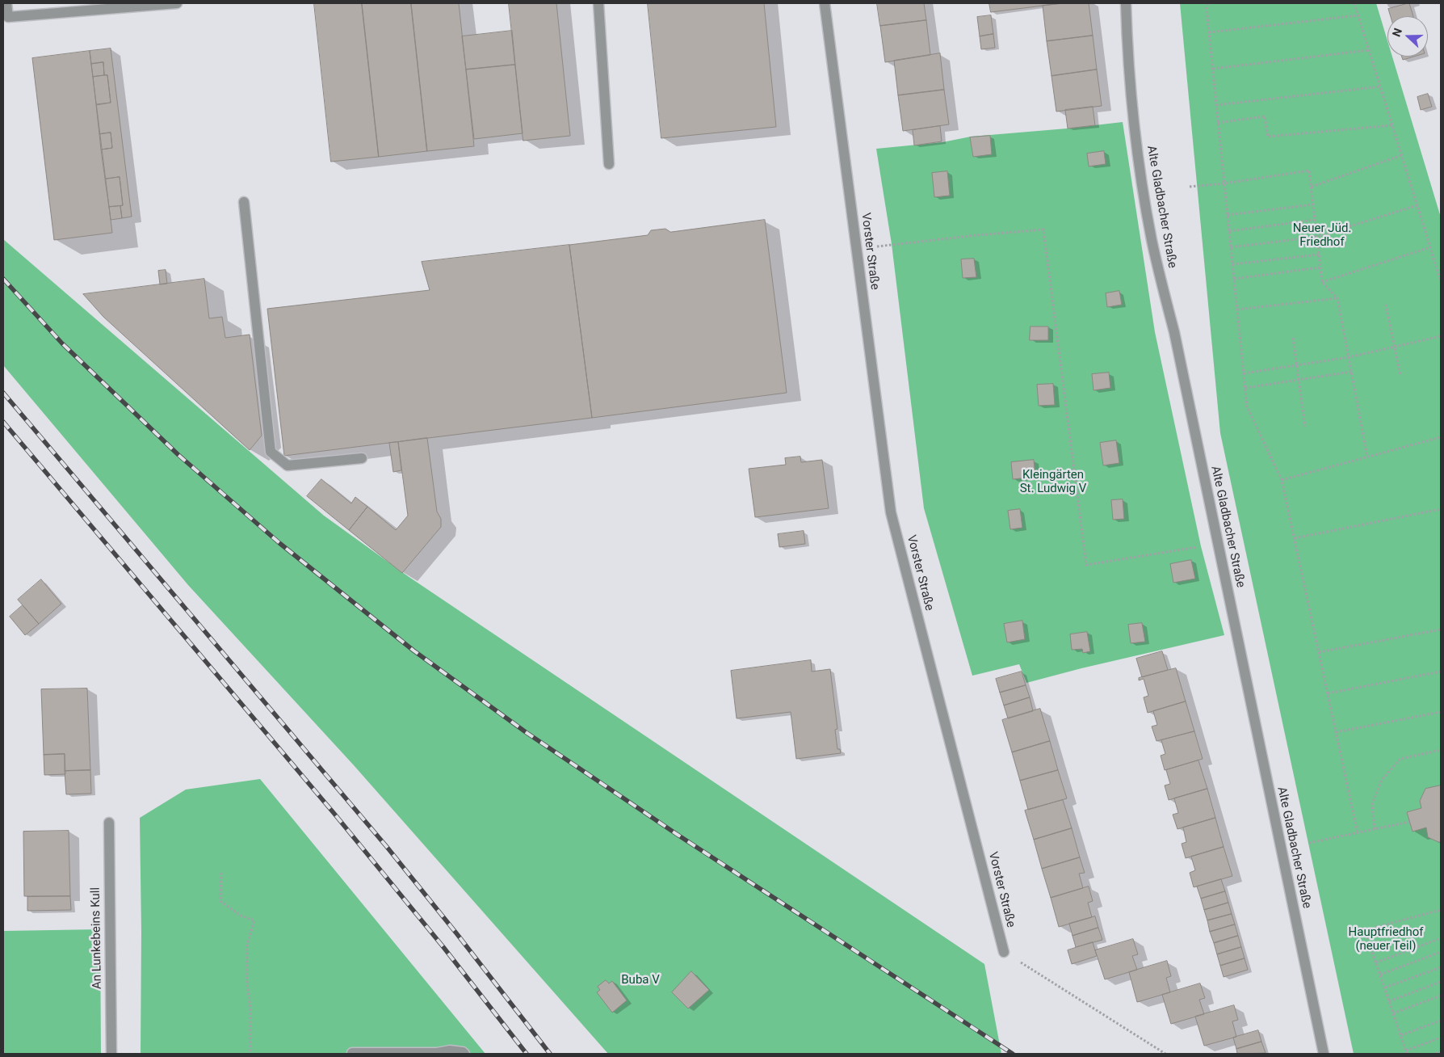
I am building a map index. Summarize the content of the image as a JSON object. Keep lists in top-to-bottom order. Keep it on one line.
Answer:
{"streets":{"street":["Alte Gladbacher Straße","Vorster Straße","An Lunkebeins Kull"]},"parks":["Neuer Jüd. Friedhof","Kleingärten St. Ludwig V","Hauptfriedhof (neuer Teil)","Buba V"],"north":"left"}
